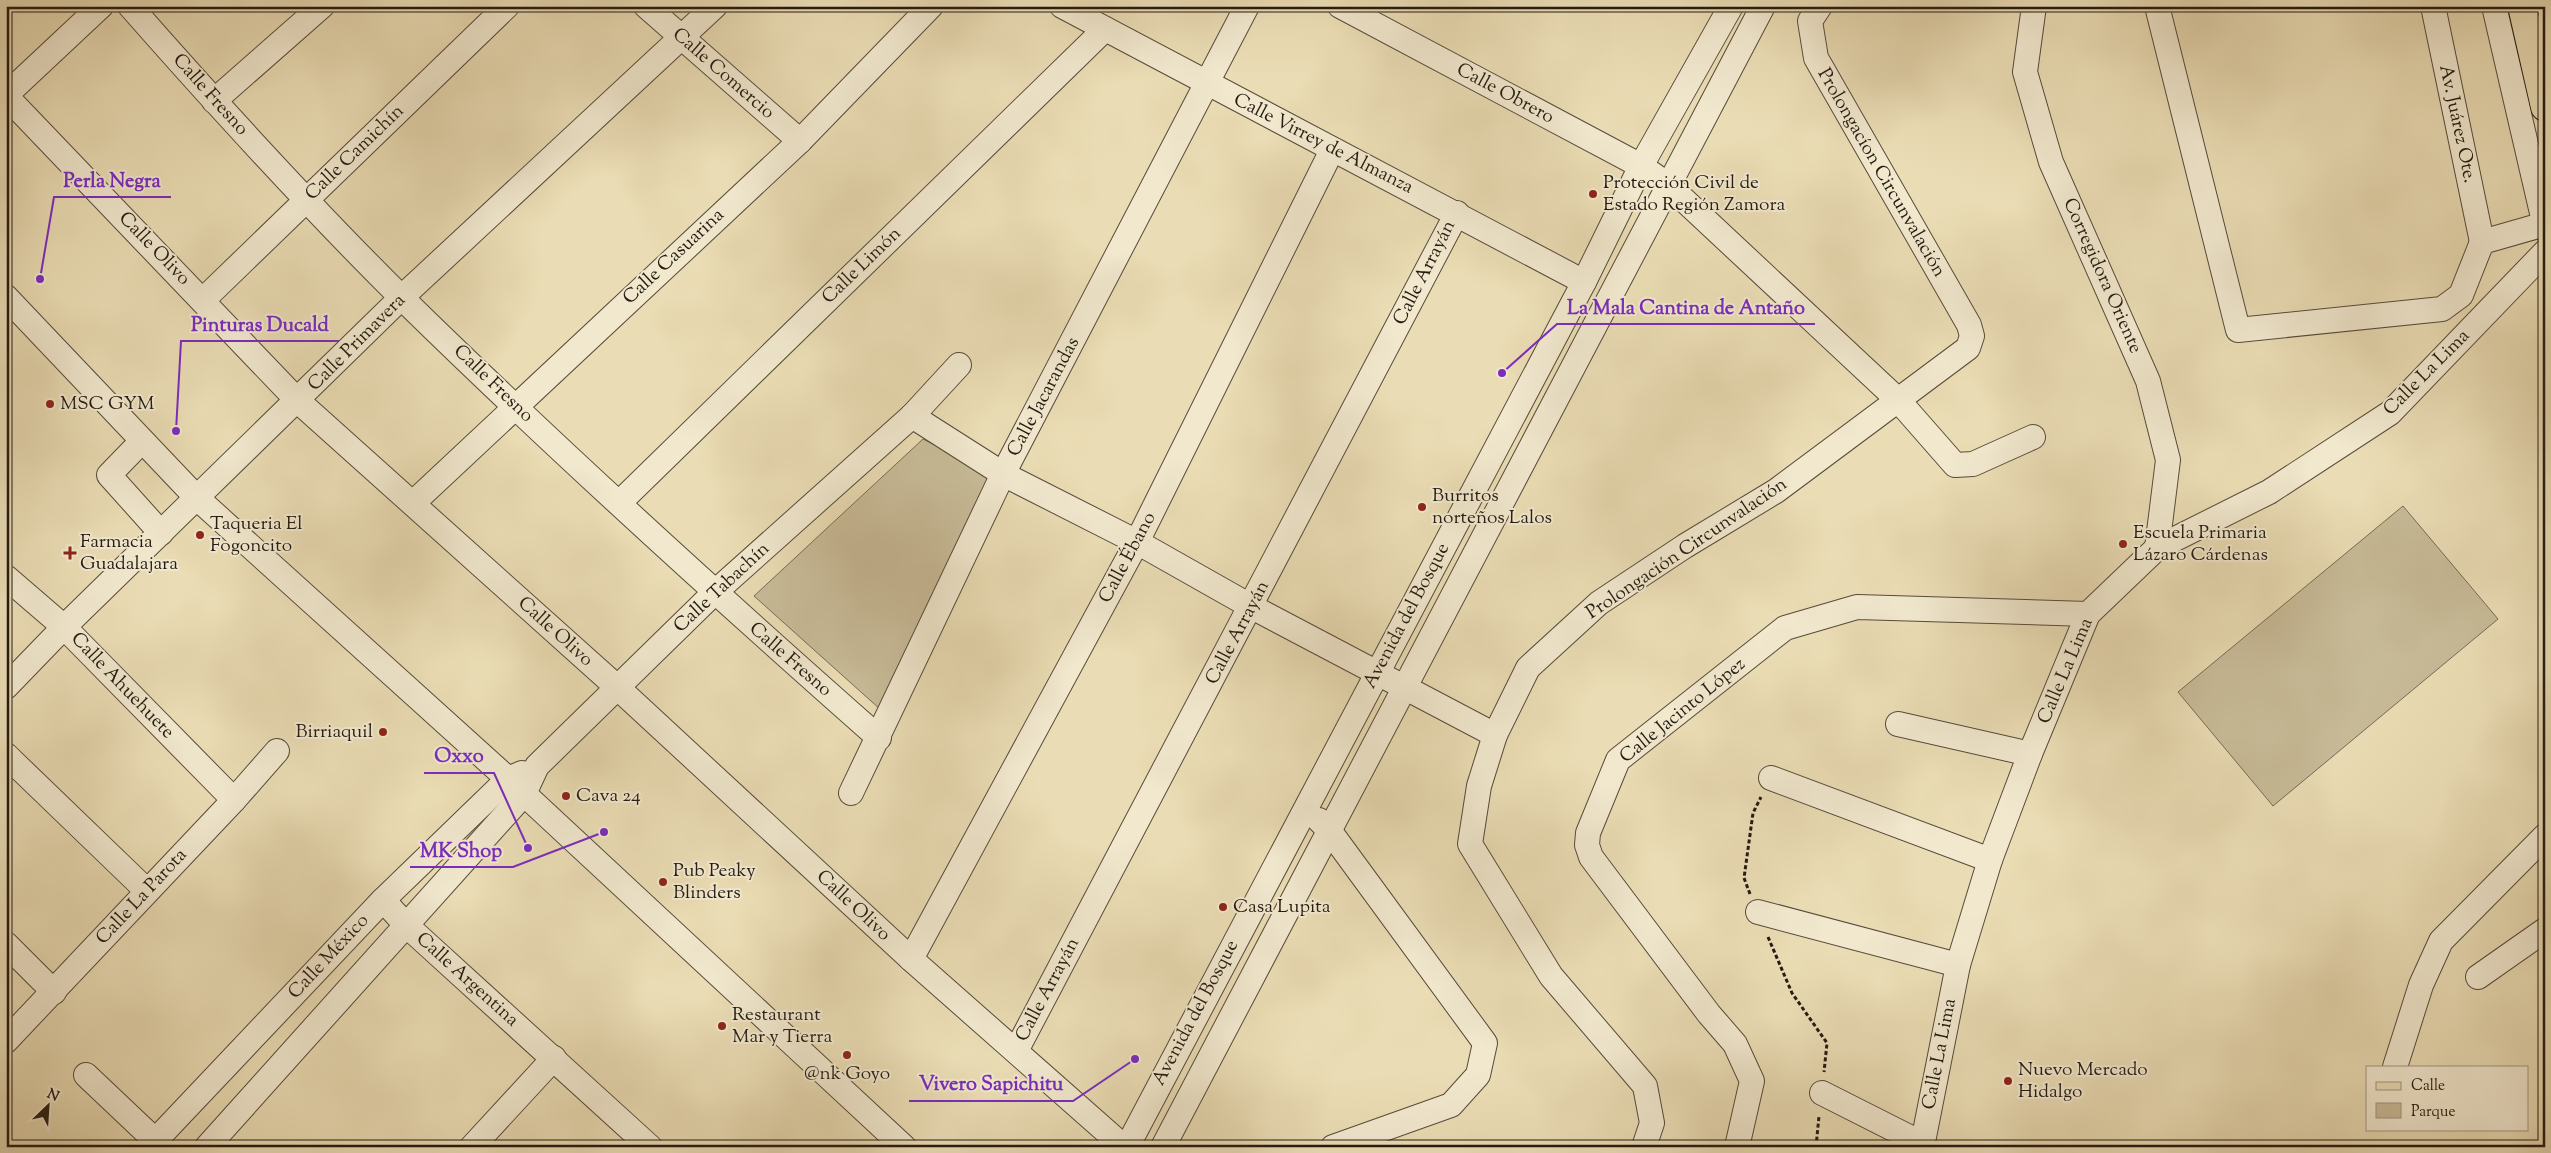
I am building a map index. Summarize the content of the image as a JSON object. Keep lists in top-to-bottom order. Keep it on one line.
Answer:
{"streets":{"street":["Calle Comercio","Calle Obrero","Calle Fresno","Av. Juárez Ote.","Calle Virrey de Almanza","Calle Camichín","Prolongacíon Circunvalación","Calle Olivo","Calle Casuarina","Calle Limón","Calle Arrayán","Corregidora Oriente","Calle Primavera","Calle La Lima","Calle Jacarandas","Prolongación Circunvalación","Calle Ébano","Calle Tabachín","Avenida del Bosque","Calle Ahuehuete","Calle Jacinto López","Calle La Parota","Calle México","Calle Argentina"]},"crossings":[["Calle Comercio","Calle Casuarina"],["Calle Comercio","Calle Primavera"],["Calle Obrero","Prolongación Circunvalación"],["Calle Obrero","Avenida del Bosque"],["Calle Fresno","Calle Camichín"],["Calle Fresno","Calle Casuarina"],["Calle Fresno","Calle Limón"],["Calle Fresno","Calle Primavera"],["Calle Fresno","Calle Jacarandas"],["Calle Fresno","Calle Tabachín"],["Calle Virrey de Almanza","Calle Limón"],["Calle Virrey de Almanza","Calle Arrayán"],["Calle Virrey de Almanza","Calle Jacarandas"],["Calle Virrey de Almanza","Calle Ébano"],["Calle Virrey de Almanza","Avenida del Bosque"],["Calle Camichín","Calle Olivo"],["Prolongacíon Circunvalación","Prolongación Circunvalación"],["Calle Olivo","Calle Casuarina"],["Calle Olivo","Calle Arrayán"],["Calle Olivo","Calle Primavera"],["Calle Olivo","Calle Ébano"],["Calle Olivo","Calle Tabachín"],["Calle Olivo","Avenida del Bosque"],["Corregidora Oriente","Calle La Lima"],["Calle Primavera","Calle Ahuehuete"],["Calle La Lima","Calle Jacinto López"],["Calle Tabachín","Calle México"],["Calle Ahuehuete","Calle La Parota"],["Calle México","Calle Argentina"]],"places":{"other":["Protección Civil de Estado Región Zamora","Perla Negra","La Mala Cantina de Antaño","MSC GYM","Pinturas Ducald","Burritos norteños Lalos","Taqueria El Fogoncito","Escuela Primaria Lázaro Cárdenas","Birriaquil","Cava 24","MK Shop","Oxxo","Pub Peaky Blinders","Casa Lupita","Restaurant Mar y Tierra","@nk Goyo","Vivero Sapichitu","Nuevo Mercado Hidalgo"],"health":["Farmacia Guadalajara"]},"legend":["Calle","Parque"],"north":"top right"}
